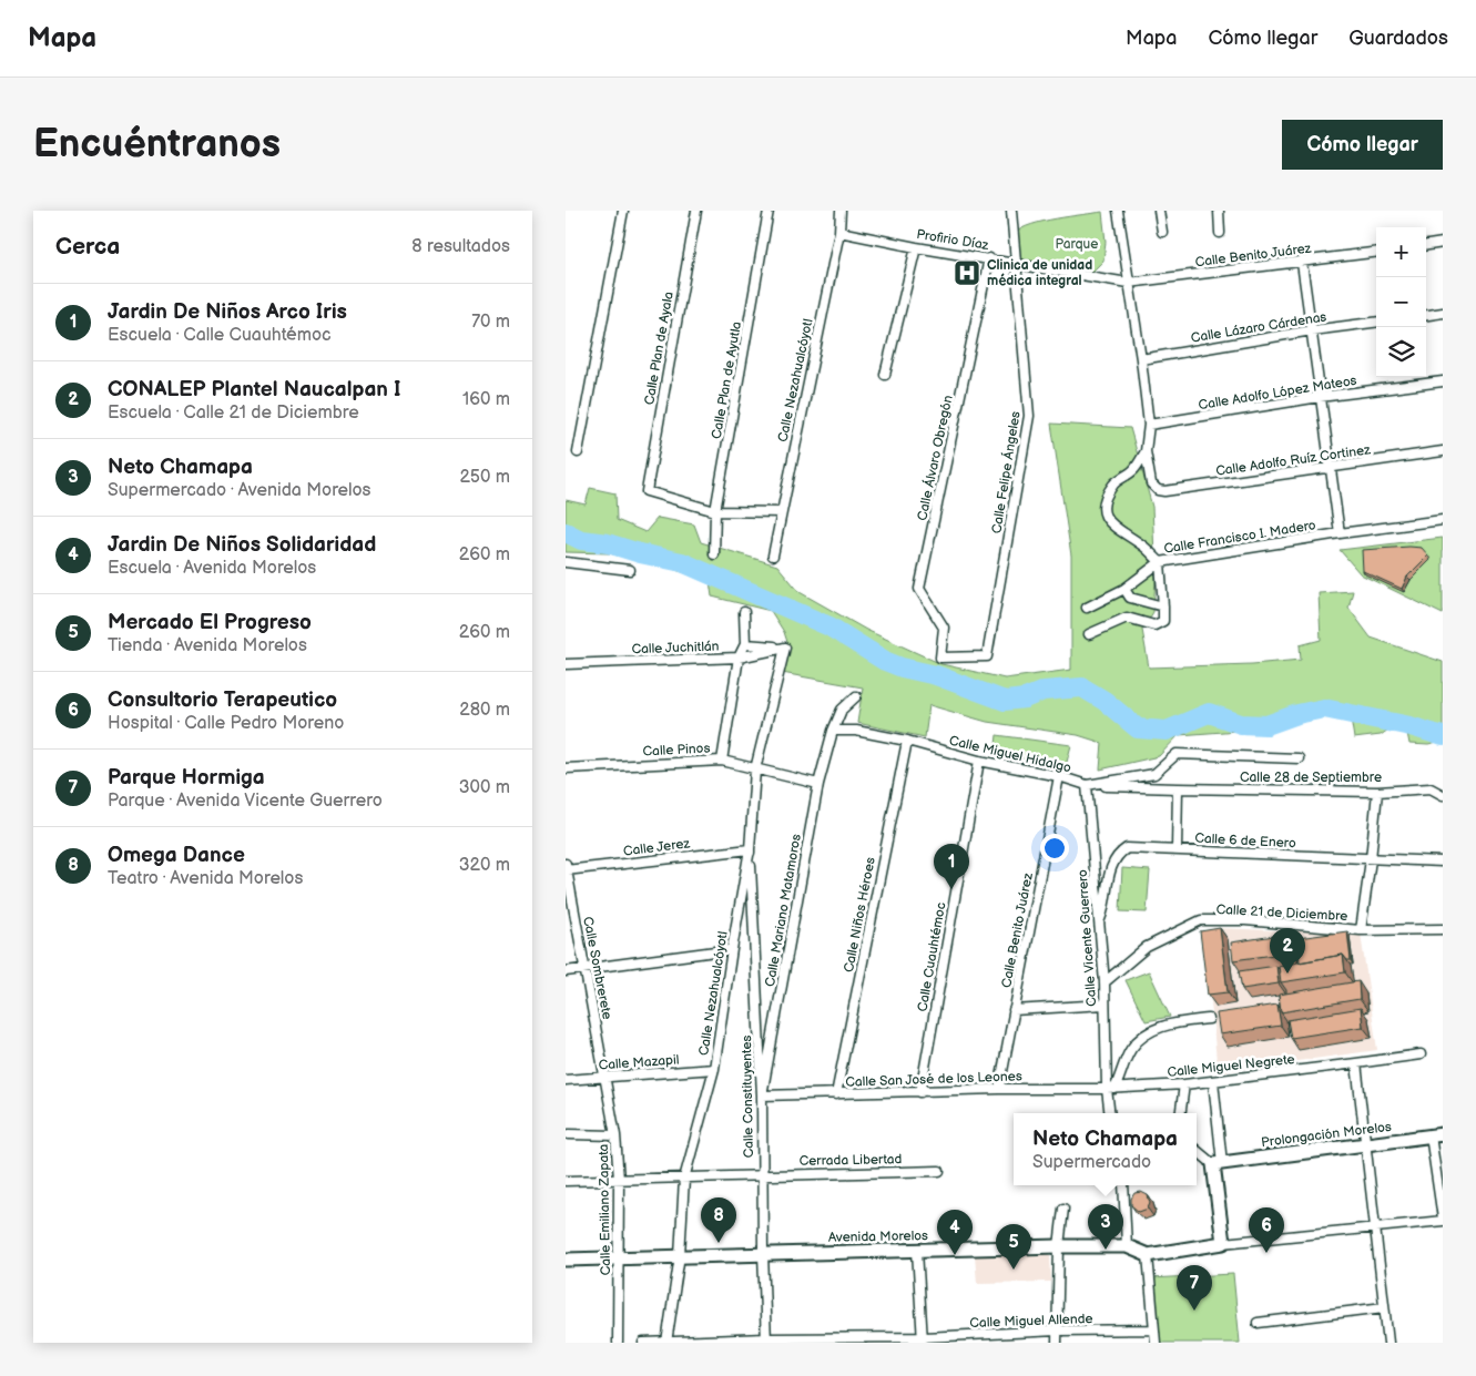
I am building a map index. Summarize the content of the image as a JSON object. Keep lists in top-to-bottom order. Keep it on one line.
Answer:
{"streets":{"main road":["Prolongación Morelos","Avenida Morelos"],"street":["Profirio Díaz","Calle Benito Juárez","Calle Lázaro Cárdenas","Calle Plan de Ayala","Calle Plan de Ayutla","Calle Nezahualcóyotl","Calle Adolfo López Mateos","Calle Álvaro Obregón","Calle Adolfo Ruíz Cortinez","Calle Felipe Ángeles","Calle Francisco I. Madero","Calle Juchitlán","Calle Pinos","Calle Miguel Hidalgo","Calle 28 de Septiembre","Calle 6 de Enero","Calle Jerez","Calle Mariano Matamoros","Calle 21 de Diciembre","Calle Niños Héroes","Calle Vicente Guerrero","Calle Cuauhtémoc","Calle Sombrerete","Calle Mazapil","Calle Miguel Negrete","Calle San José de los Leones","Calle Constituyentes","Cerrada Libertad","Calle Emiliano Zapata","Calle Miguel Allende"]},"crossings":[["Profirio Díaz","Calle Benito Juárez"],["Profirio Díaz","Calle Nezahualcóyotl"],["Profirio Díaz","Calle Álvaro Obregón"],["Profirio Díaz","Calle Felipe Ángeles"],["Calle Benito Juárez","Calle Miguel Hidalgo"],["Calle Benito Juárez","Calle San José de los Leones"],["Calle Plan de Ayala","Calle Plan de Ayutla"],["Calle Nezahualcóyotl","Calle Juchitlán"],["Calle Nezahualcóyotl","Calle Pinos"],["Calle Nezahualcóyotl","Calle Jerez"],["Calle Nezahualcóyotl","Calle Mazapil"],["Calle Nezahualcóyotl","Calle Constituyentes"],["Calle Nezahualcóyotl","Cerrada Libertad"],["Calle Nezahualcóyotl","Avenida Morelos"],["Calle Nezahualcóyotl","Calle Miguel Allende"],["Calle Álvaro Obregón","Calle Felipe Ángeles"],["Calle Adolfo Ruíz Cortinez","Calle Francisco I. Madero"],["Calle Pinos","Calle Mariano Matamoros"],["Calle Miguel Hidalgo","Calle 28 de Septiembre"],["Calle Miguel Hidalgo","Calle Mariano Matamoros"],["Calle Miguel Hidalgo","Calle Niños Héroes"],["Calle Miguel Hidalgo","Calle Vicente Guerrero"],["Calle Miguel Hidalgo","Calle Cuauhtémoc"],["Calle 28 de Septiembre","Calle Vicente Guerrero"],["Calle 6 de Enero","Calle Vicente Guerrero"],["Calle Jerez","Calle Sombrerete"],["Calle Jerez","Calle Constituyentes"],["Calle Mariano Matamoros","Calle San José de los Leones"],["Calle Mariano Matamoros","Calle Constituyentes"],["Calle 21 de Diciembre","Calle Vicente Guerrero"],["Calle Niños Héroes","Calle San José de los Leones"],["Calle Vicente Guerrero","Calle Miguel Negrete"],["Calle Vicente Guerrero","Calle San José de los Leones"],["Calle Cuauhtémoc","Calle San José de los Leones"],["Calle Sombrerete","Calle Mazapil"],["Calle Sombrerete","Calle Emiliano Zapata"],["Calle Mazapil","Calle Emiliano Zapata"],["Calle Miguel Negrete","Calle San José de los Leones"],["Calle San José de los Leones","Calle Constituyentes"],["Calle Constituyentes","Cerrada Libertad"],["Calle Constituyentes","Avenida Morelos"],["Calle Constituyentes","Calle Miguel Allende"],["Cerrada Libertad","Calle Emiliano Zapata"],["Calle Emiliano Zapata","Avenida Morelos"]],"parks":["Parque"],"places":{"hospital":["Clinica de unidad médica integral"]},"page":{"header":"Mapa","nav":["Mapa","Cómo llegar","Guardados"],"buttons":"Cómo llegar","title":"Encuéntranos","heading":["Cerca","8 resultados"],"map_buttons":["+","−"],"list":[{"mark":"1","name":"Jardin De Niños Arco Iris","note":"Escuela · Calle Cuauhtémoc","value":"70 m"},{"mark":"2","name":"CONALEP Plantel Naucalpan I","note":"Escuela · Calle 21 de Diciembre","value":"160 m"},{"mark":"3","name":"Neto Chamapa","note":"Supermercado · Avenida Morelos","value":"250 m"},{"mark":"4","name":"Jardin De Niños Solidaridad","note":"Escuela · Avenida Morelos","value":"260 m"},{"mark":"5","name":"Mercado El Progreso","note":"Tienda · Avenida Morelos","value":"260 m"},{"mark":"6","name":"Consultorio Terapeutico","note":"Hospital · Calle Pedro Moreno","value":"280 m"},{"mark":"7","name":"Parque Hormiga","note":"Parque · Avenida Vicente Guerrero","value":"300 m"},{"mark":"8","name":"Omega Dance","note":"Teatro · Avenida Morelos","value":"320 m"}],"pins":["1","2","8","3","6","4","5","7"],"popup":["Neto Chamapa","Supermercado"]}}
